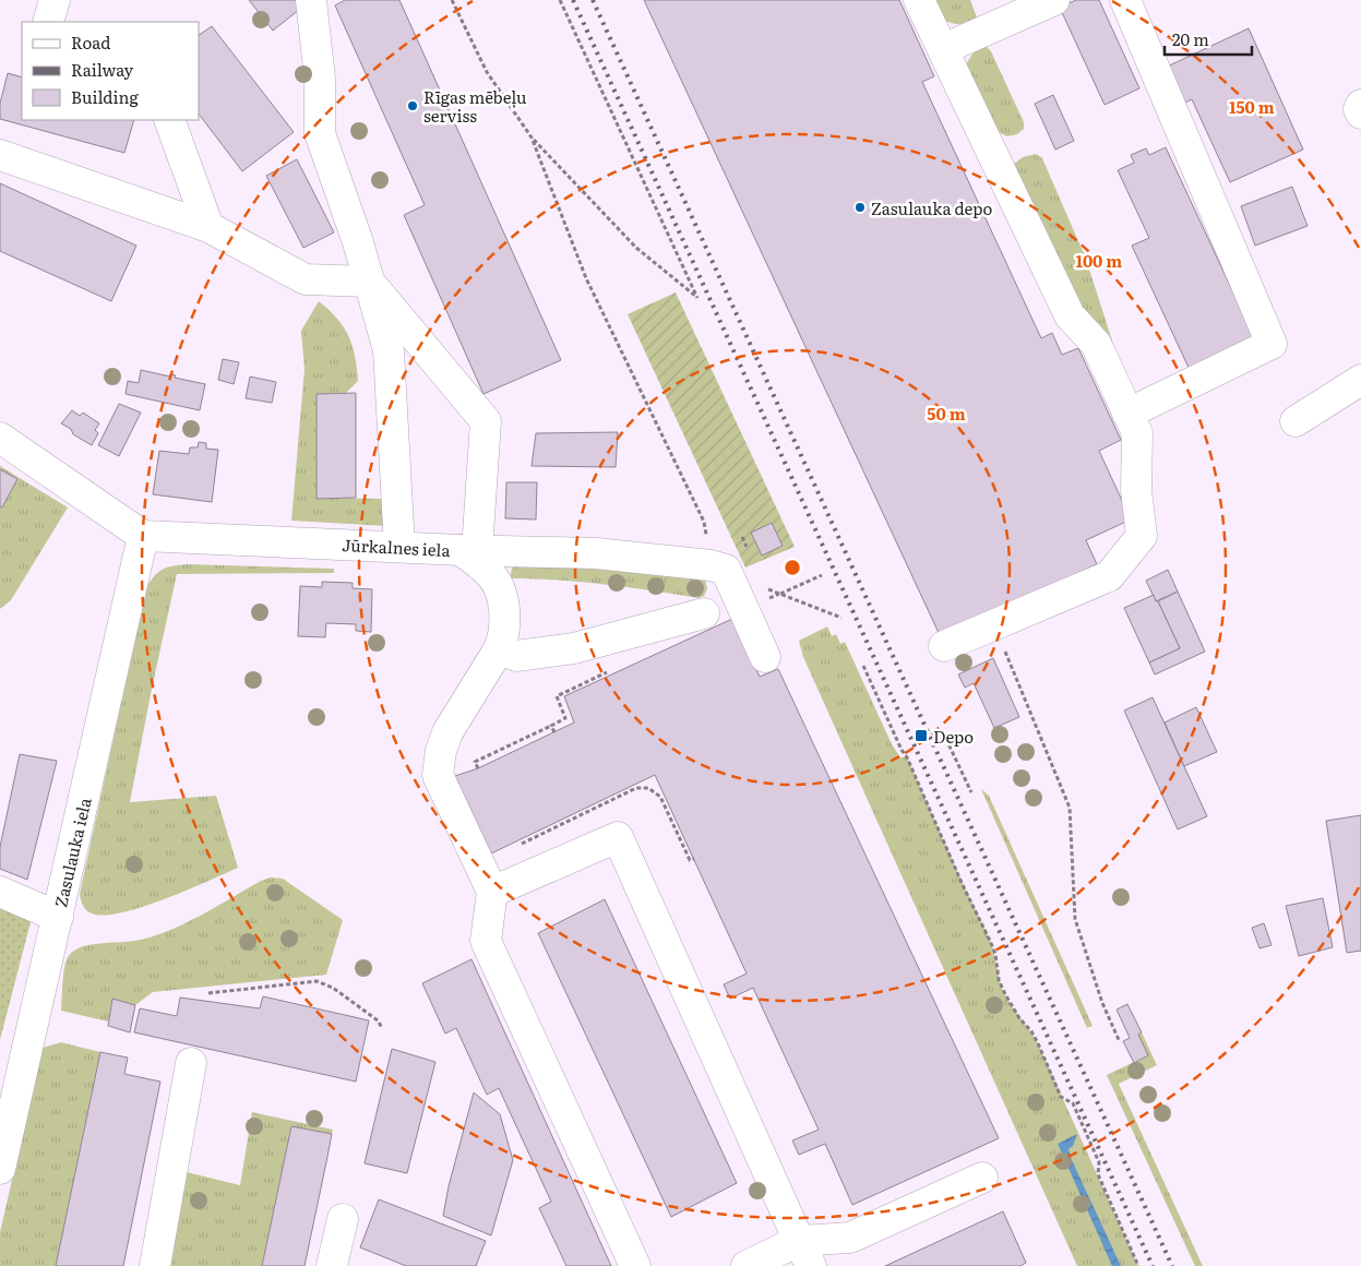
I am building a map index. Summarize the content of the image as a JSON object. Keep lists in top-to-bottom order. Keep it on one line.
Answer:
{"streets":{"street":["Jūrkalnes iela","Zasulauka iela"]},"crossings":[["Jūrkalnes iela","Zasulauka iela"]],"places":{"other":["Rīgas mēbeļu serviss","Zasulauka depo"],"transit":["Depo"]},"legend":["Road","Railway","Building"],"scale_bar":"20 m","rings":["150 m","100 m","50 m"]}
